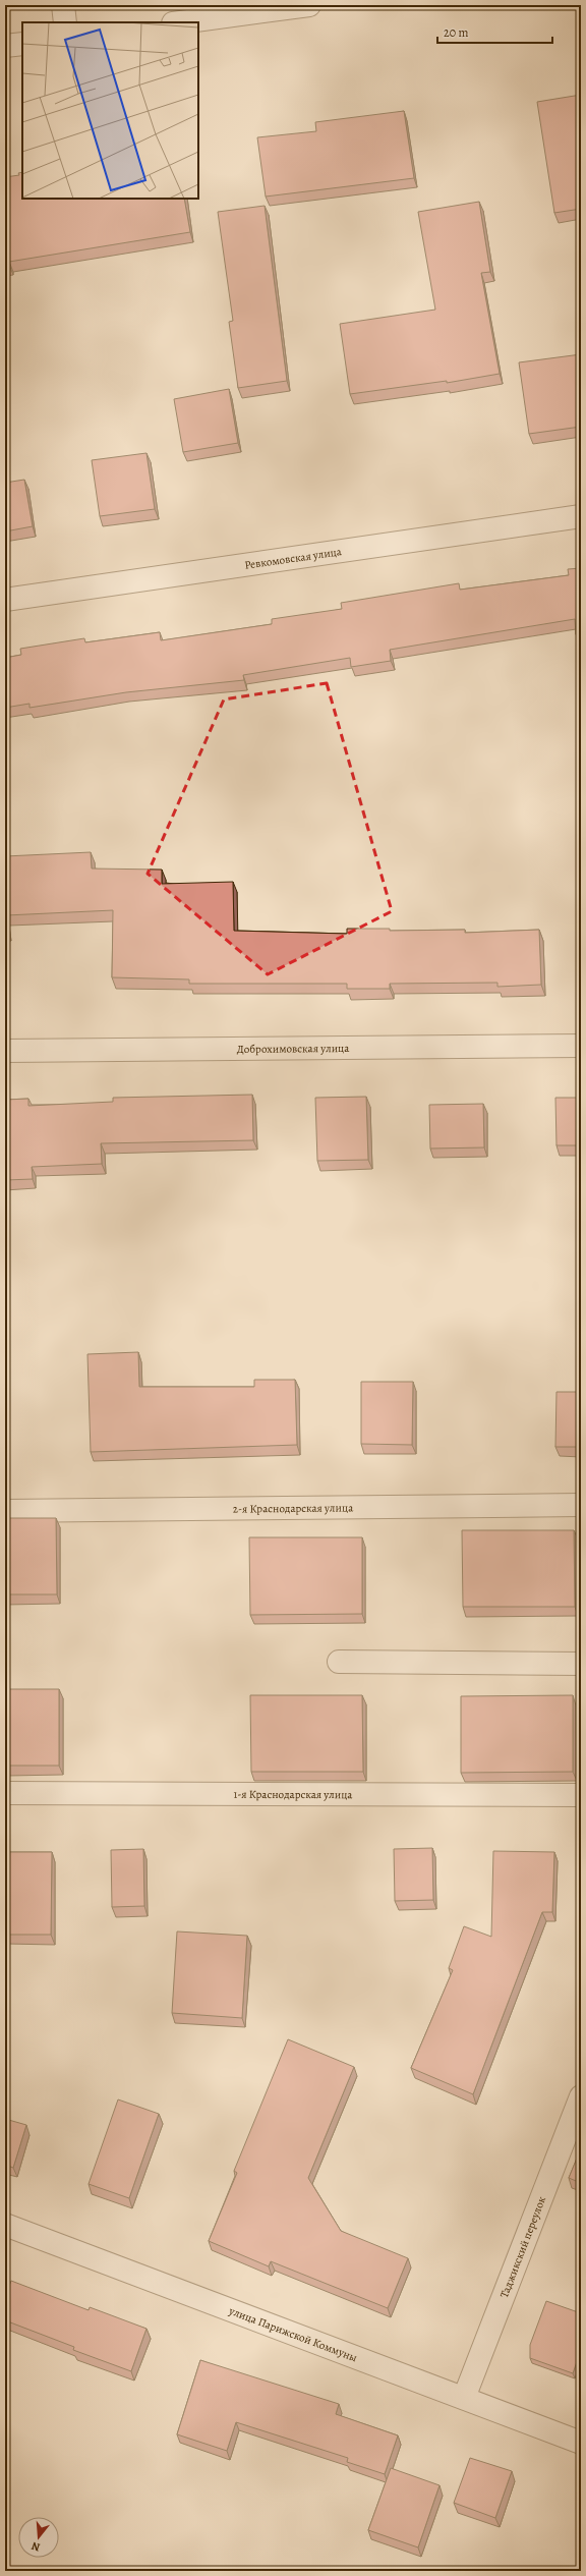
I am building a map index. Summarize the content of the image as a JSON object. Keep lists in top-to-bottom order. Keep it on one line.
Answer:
{"streets":{"street":["Ревкомовская улица","Доброхимовская улица","2-я Краснодарская улица","1-я Краснодарская улица","Таджикский переулок","улица Парижской Коммуны"]},"crossings":[["Таджикский переулок","улица Парижской Коммуны"]],"scale_bar":"20 m","north":"bottom"}
